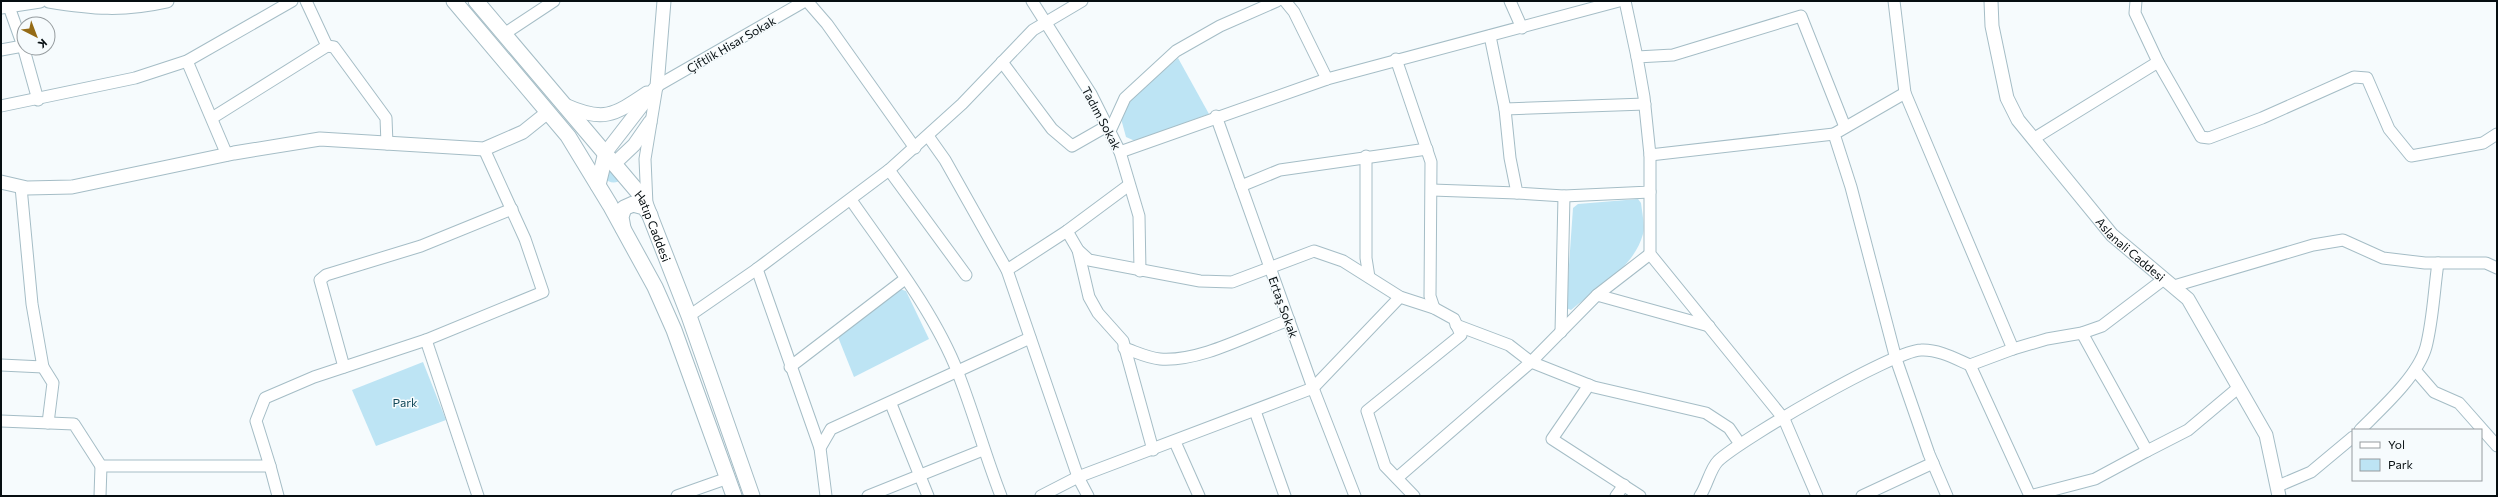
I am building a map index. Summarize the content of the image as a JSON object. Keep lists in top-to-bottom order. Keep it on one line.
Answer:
{"streets":{"main road":["Hatıp Caddesi"],"street":["Çiftlik Hisar Sokak","Tadım Sokak","Aslanali Caddesi","Ertaş Sokak"]},"parks":["Park"],"legend":["Yol","Park"],"north":"bottom right"}
